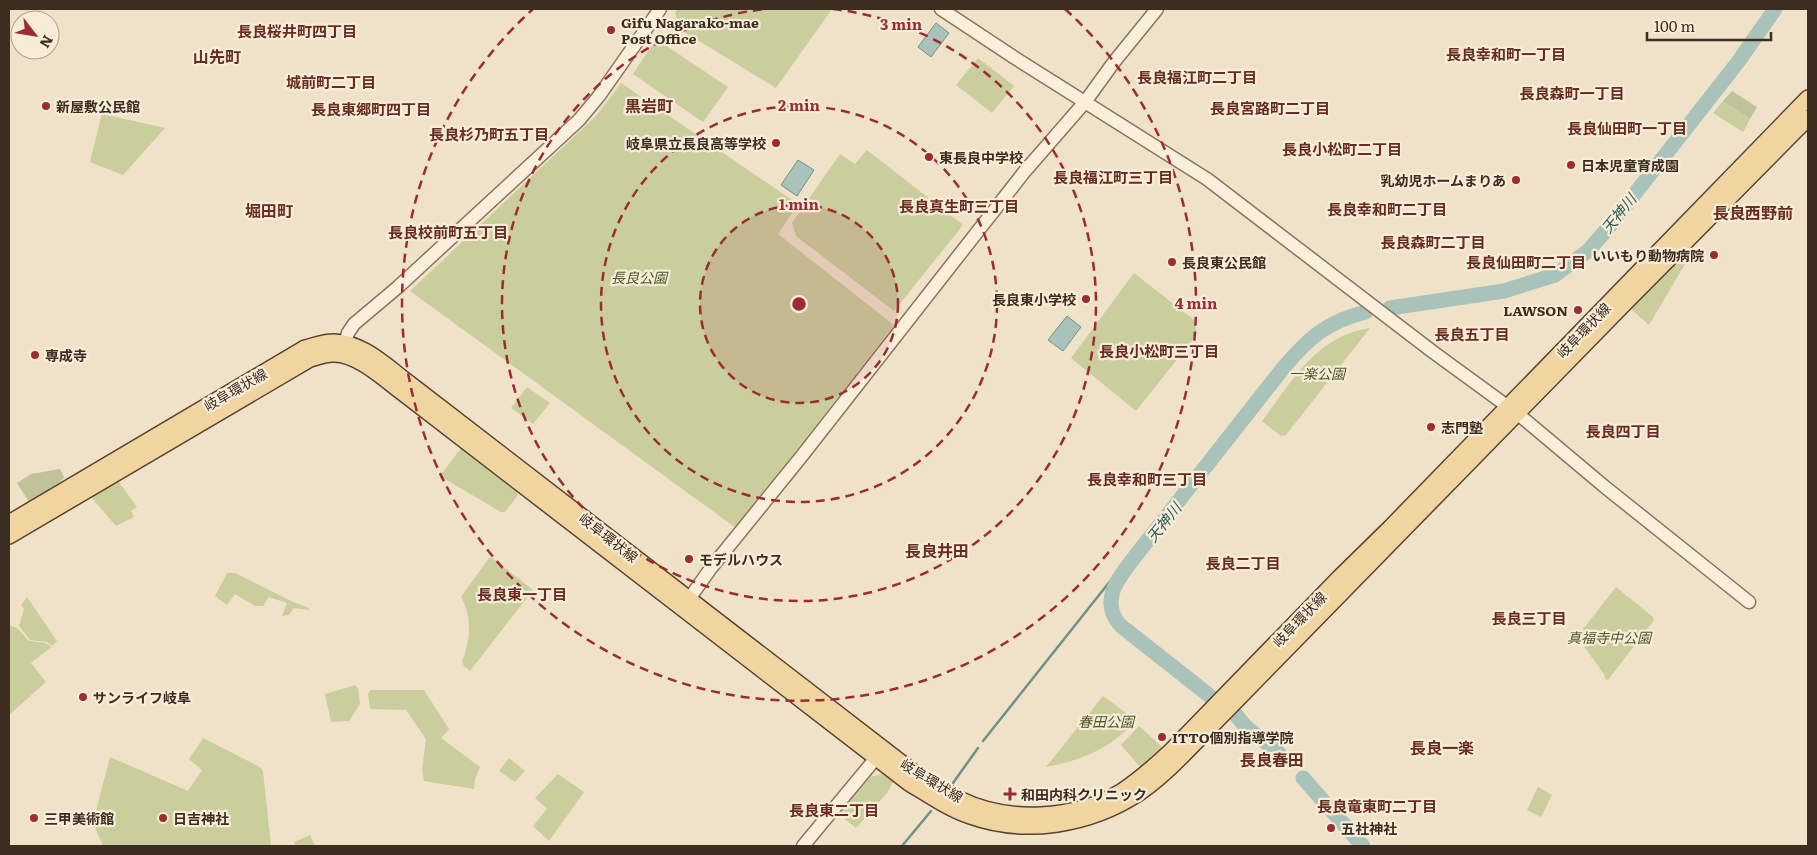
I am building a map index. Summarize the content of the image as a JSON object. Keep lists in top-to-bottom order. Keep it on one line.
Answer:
{"streets":{"main road":["岐阜環状線"]},"districts":["長良桜井町四丁目","長良幸和町一丁目","山先町","長良福江町二丁目","城前町二丁目","長良森町一丁目","黒岩町","長良宮路町二丁目","長良東郷町四丁目","長良仙田町一丁目","長良杉乃町五丁目","長良小松町二丁目","長良福江町三丁目","長良真生町三丁目","長良幸和町二丁目","堀田町","長良西野前","長良校前町五丁目","長良森町二丁目","長良仙田町二丁目","長良五丁目","長良小松町三丁目","長良四丁目","長良幸和町三丁目","長良井田","長良二丁目","長良東一丁目","長良三丁目","長良一楽","長良春田","長良竜東町二丁目","長良東二丁目"],"water":["天神川"],"parks":["長良公園","一楽公園","真福寺中公園","春田公園"],"places":{"other":["Gifu Nagarako-mae Post Office","新屋敷公民館","岐阜県立長良高等学校","東長良中学校","日本児童育成園","乳幼児ホームまりあ","いいもり動物病院","長良東公民館","長良東小学校","LAWSON","専成寺","志門塾","モデルハウス","サンライフ岐阜","ITTO個別指導学院","三甲美術館","日吉神社","五社神社"],"health":["和田内科クリニック"]},"scale_bar":"100 m","north":"bottom right","rings":["3 min","2 min","1 min","4 min"]}
